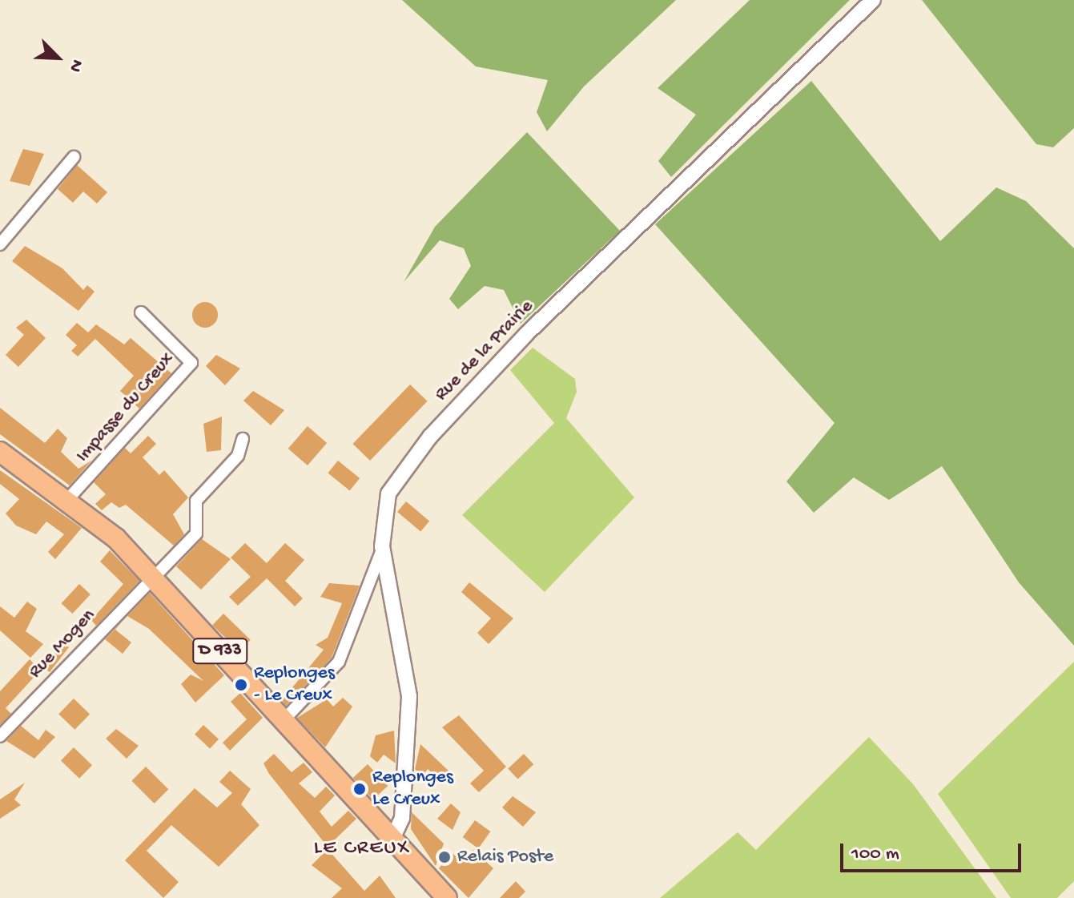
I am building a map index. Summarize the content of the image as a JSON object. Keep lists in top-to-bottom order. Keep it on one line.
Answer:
{"streets":{"main road":["D 933"],"street":["Rue de la Prairie","Impasse du Creux","Rue Mogen"]},"crossings":[["Rue de la Prairie","D 933"],["Impasse du Creux","D 933"],["Rue Mogen","D 933"]],"districts":["LE CREUX"],"places":["Replonges - Le Creux","Replonges Le Creux","Relais Poste"],"scale_bar":"100 m","north":"bottom right"}
